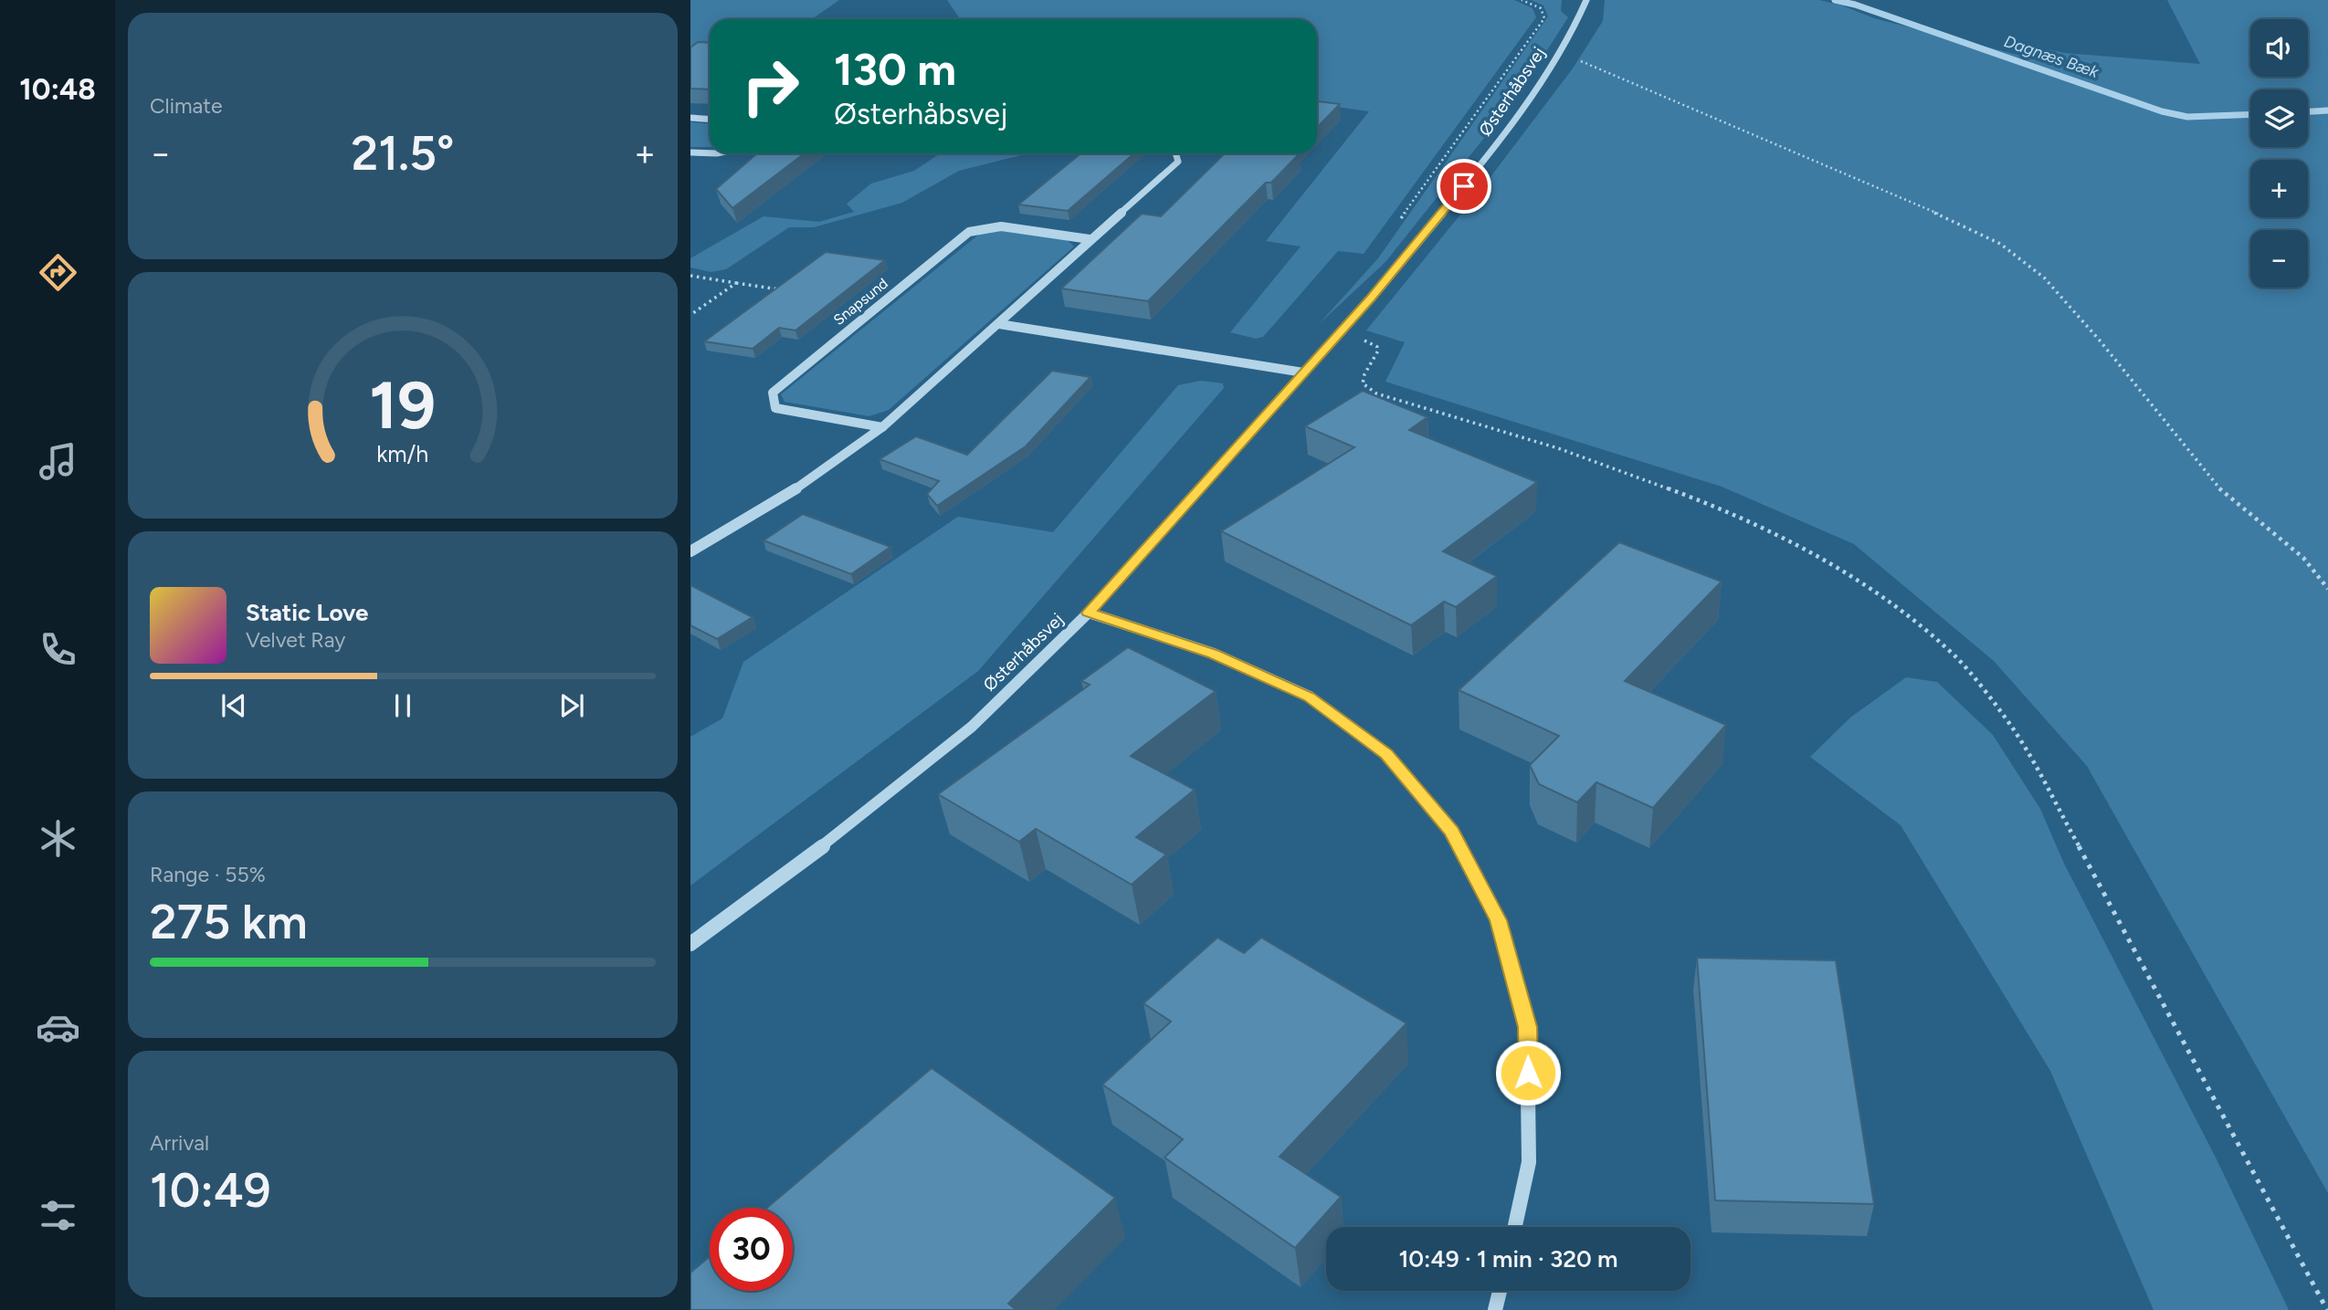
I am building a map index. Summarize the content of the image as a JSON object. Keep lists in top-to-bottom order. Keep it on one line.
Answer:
{"streets":{"street":["Østerhåbsvej","Snapsund"]},"water":["Dagnæs Bæk"],"page":{"tabs":"10:48","tile":["Climate",["Range · 55%","275 km"],["Arrival","10:49"]],"map_buttons":["+","−"],"turn":["130 m","Østerhåbsvej"],"heat":["−","21.5°","+"],"song":["Static Love","Velvet Ray"],"limit":"30","trip":"10:49 · 1 min · 320 m","gauge":["19","km/h"]}}
